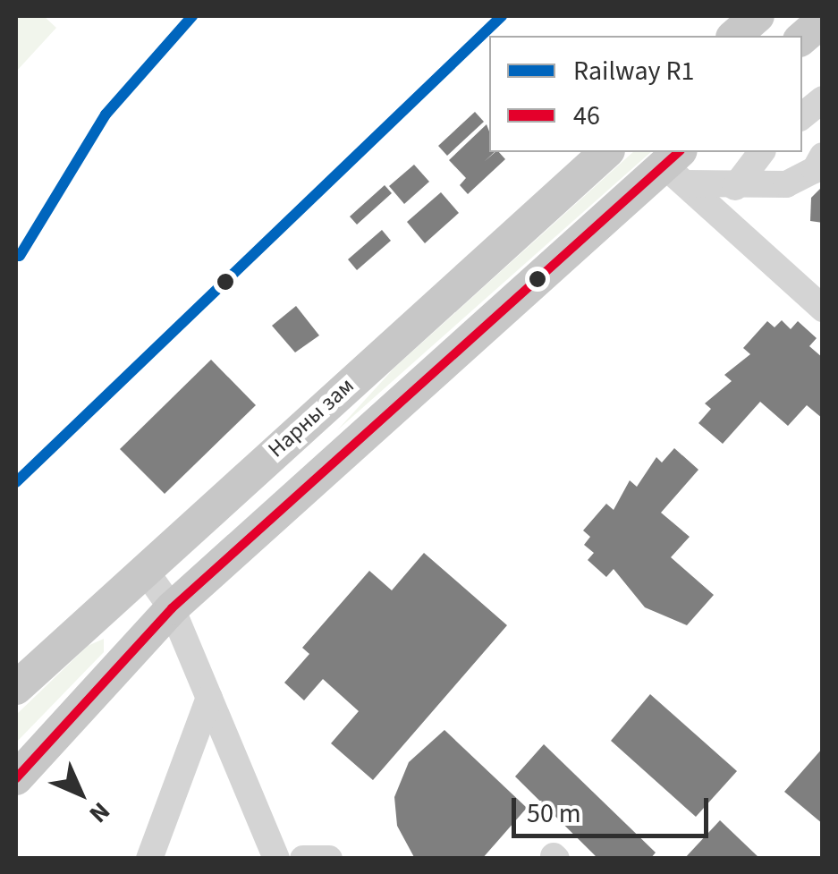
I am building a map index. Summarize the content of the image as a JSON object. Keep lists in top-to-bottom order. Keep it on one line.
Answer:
{"streets":{"main road":["Нарны зам"]},"lines":["rail line R1","transit line 46"],"legend":["Railway R1","46"],"scale_bar":"50 m","north":"bottom right"}
